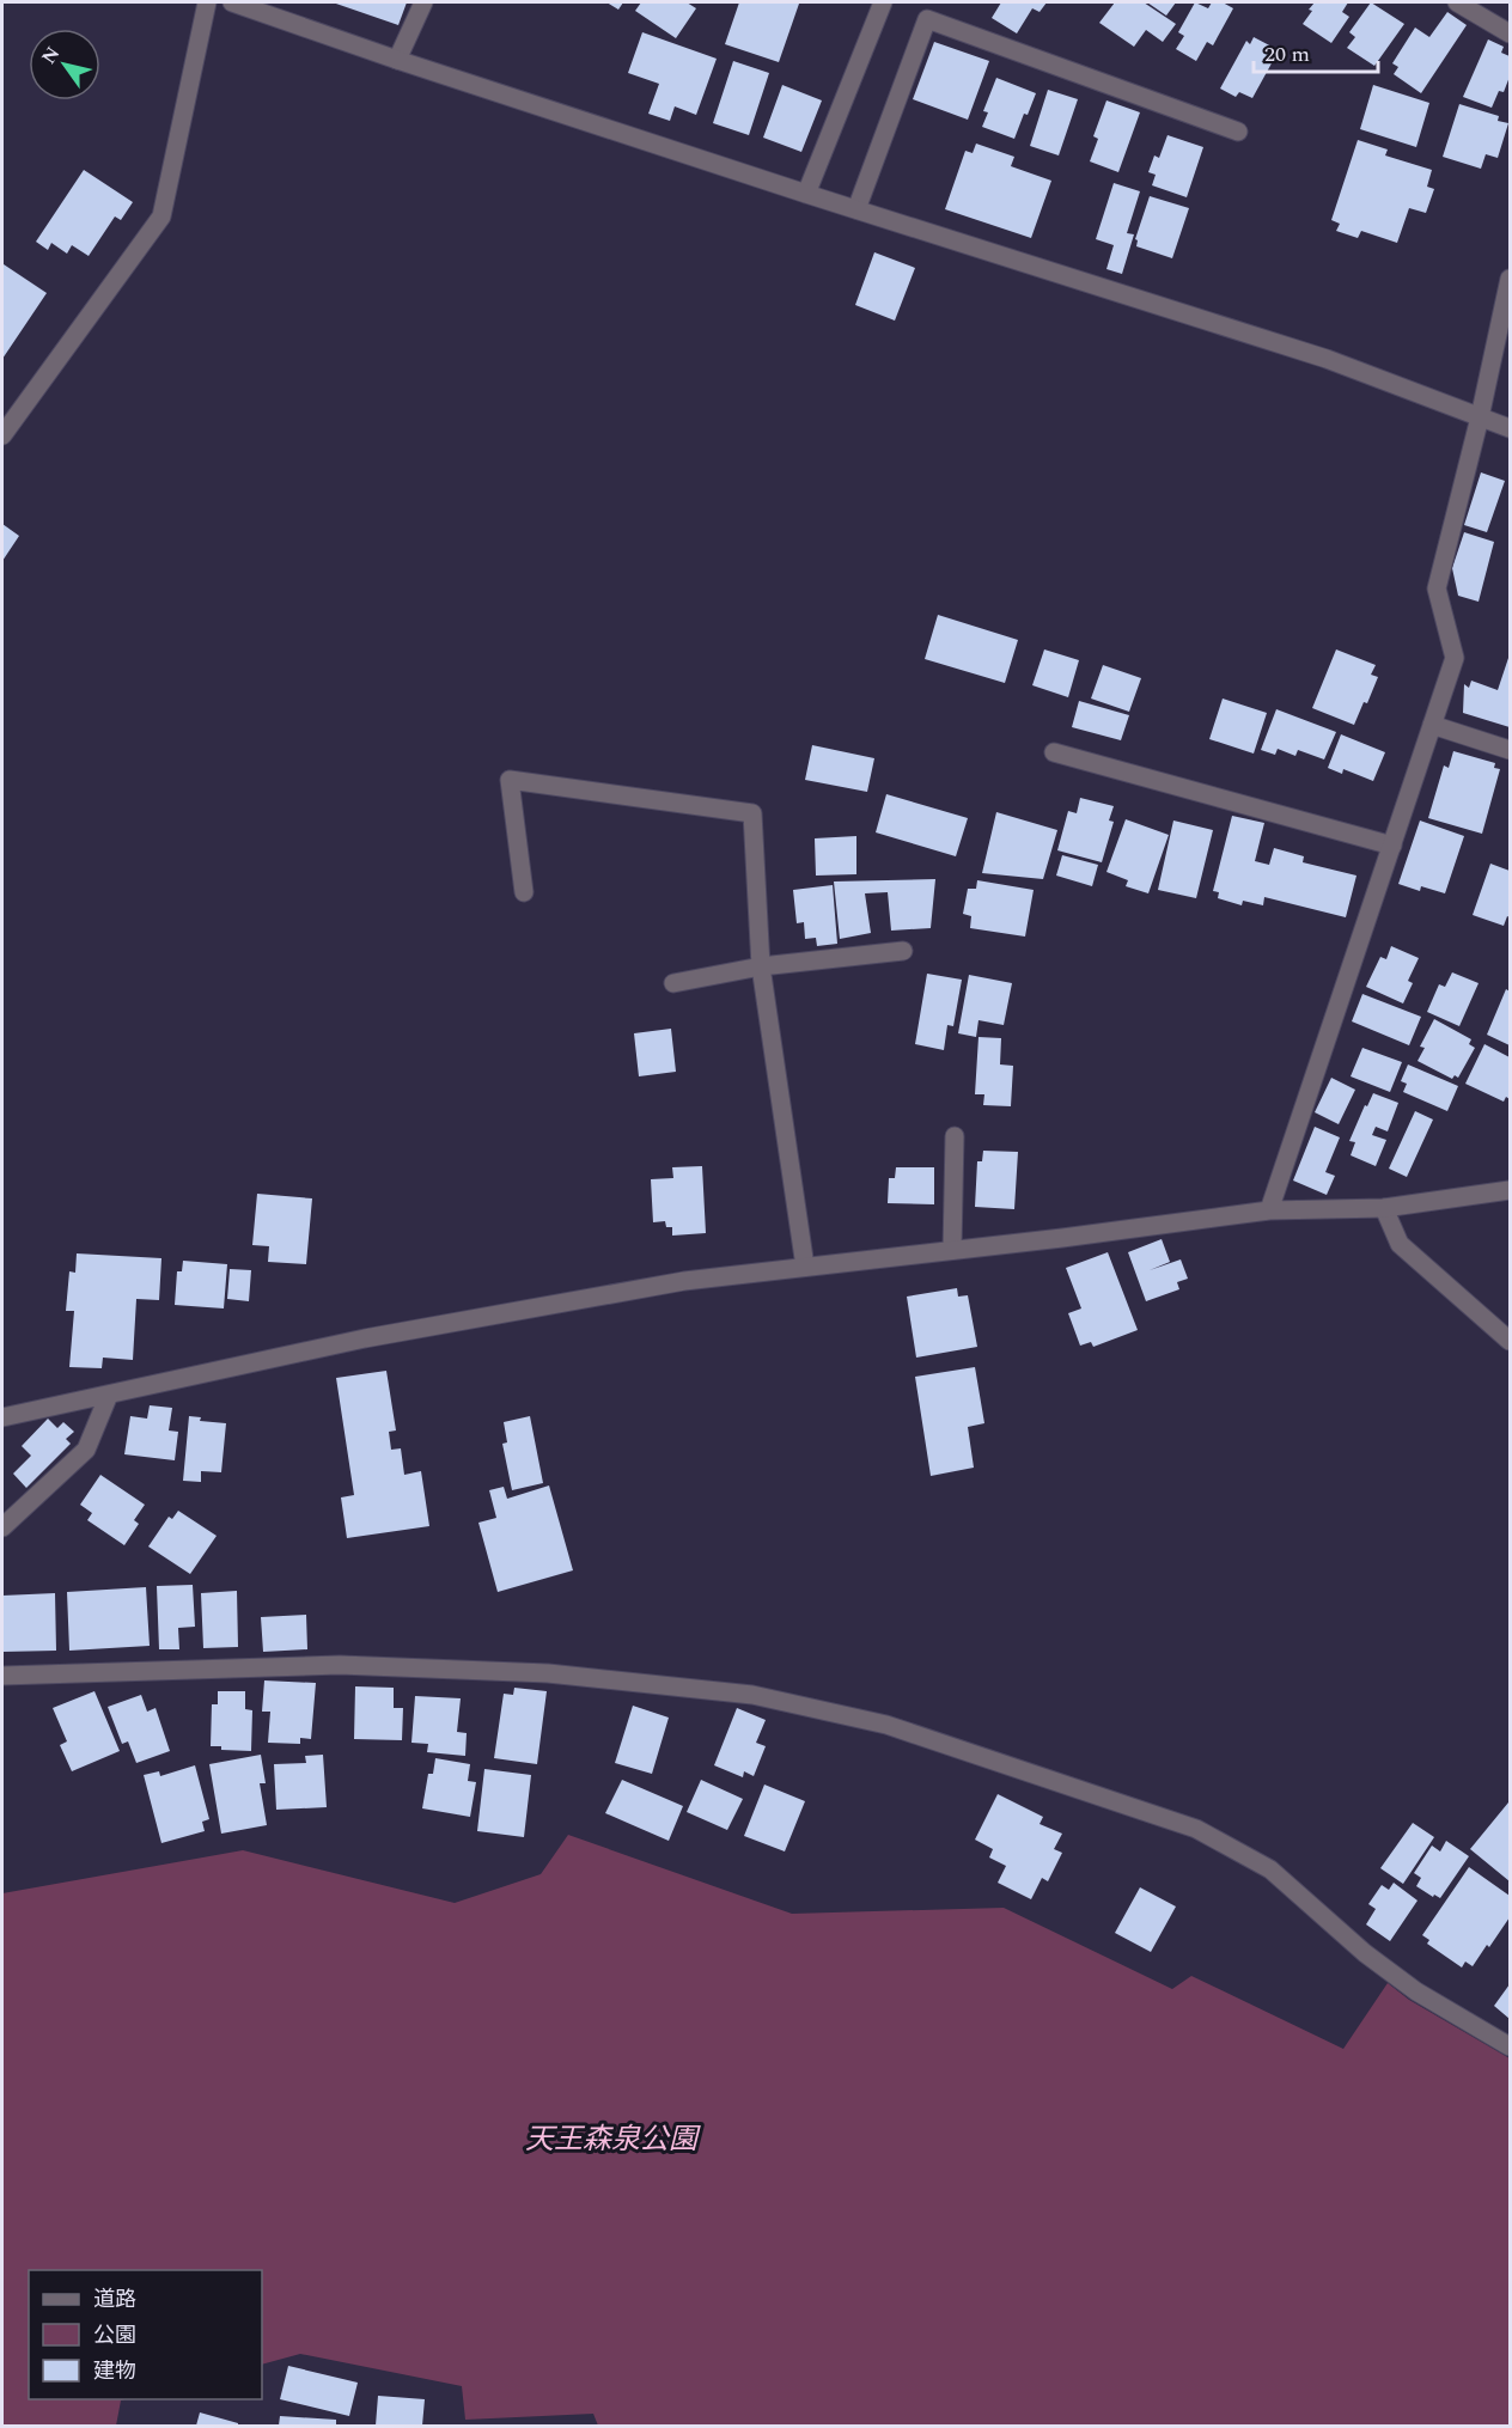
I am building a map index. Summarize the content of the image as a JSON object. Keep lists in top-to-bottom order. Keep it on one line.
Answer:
{"parks":["天王森泉公園"],"legend":["道路","公園","建物"],"scale_bar":"20 m","north":"top left"}
